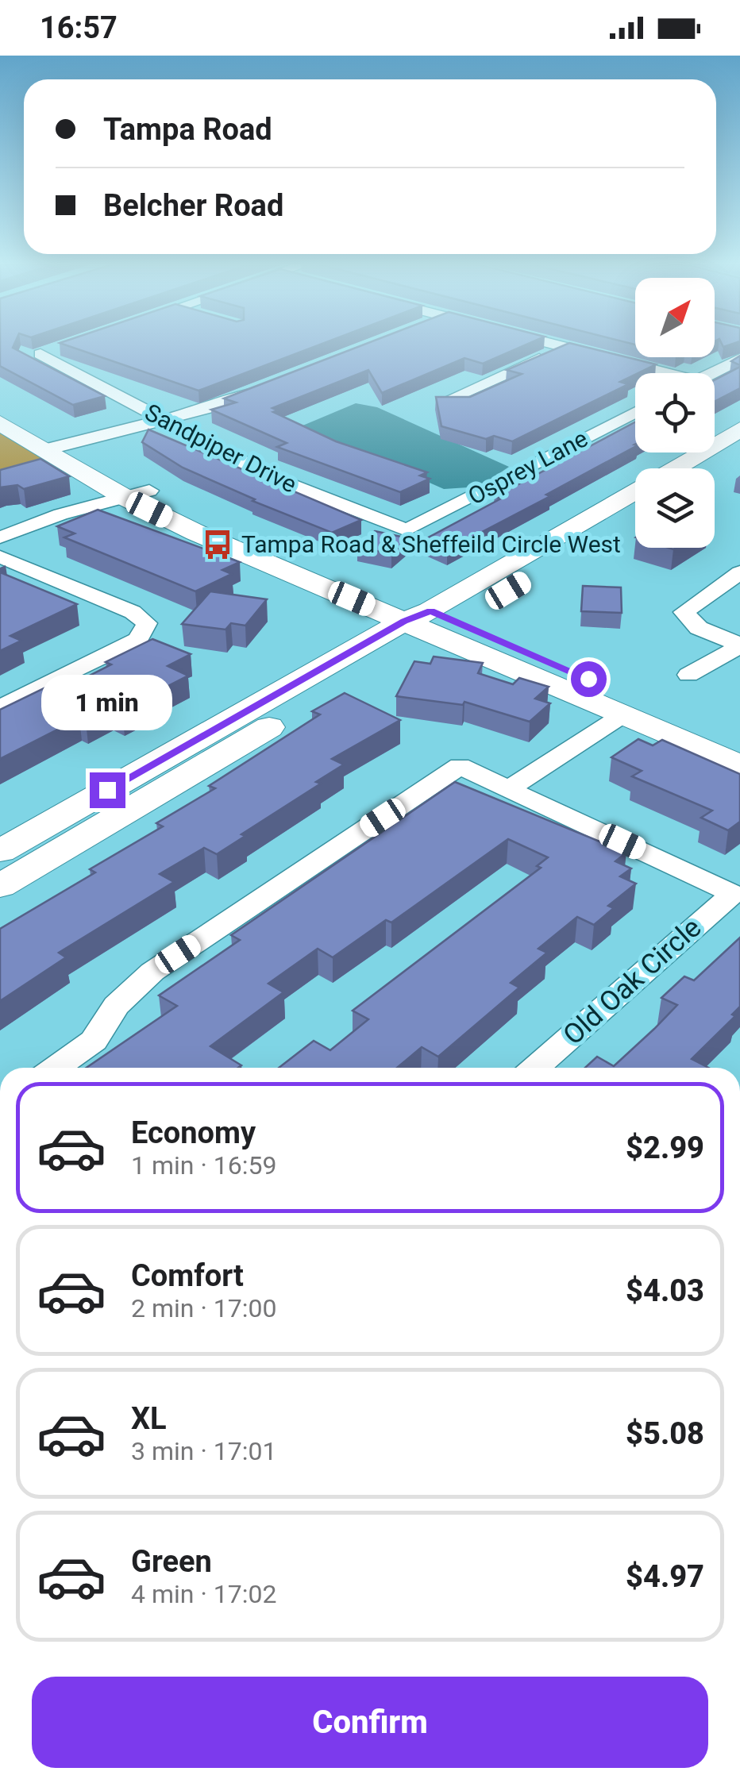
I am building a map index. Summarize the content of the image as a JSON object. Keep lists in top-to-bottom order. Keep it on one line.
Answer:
{"streets":{"street":["Sandpiper Drive","Osprey Lane","Old Oak Circle"]},"crossings":[["Sandpiper Drive","Osprey Lane"]],"places":{"bus stop":["Tampa Road & Sheffeild Circle West"]},"north":"top right","page":{"status":"16:57","banner":["Tampa Road","Belcher Road"],"bubble":"1 min","list":[{"name":"Economy","note":"1 min · 16:59","value":"$2.99"},{"name":"Comfort","note":"2 min · 17:00","value":"$4.03"},{"name":"XL","note":"3 min · 17:01","value":"$5.08"},{"name":"Green","note":"4 min · 17:02","value":"$4.97"}],"buttons":"Confirm"}}
